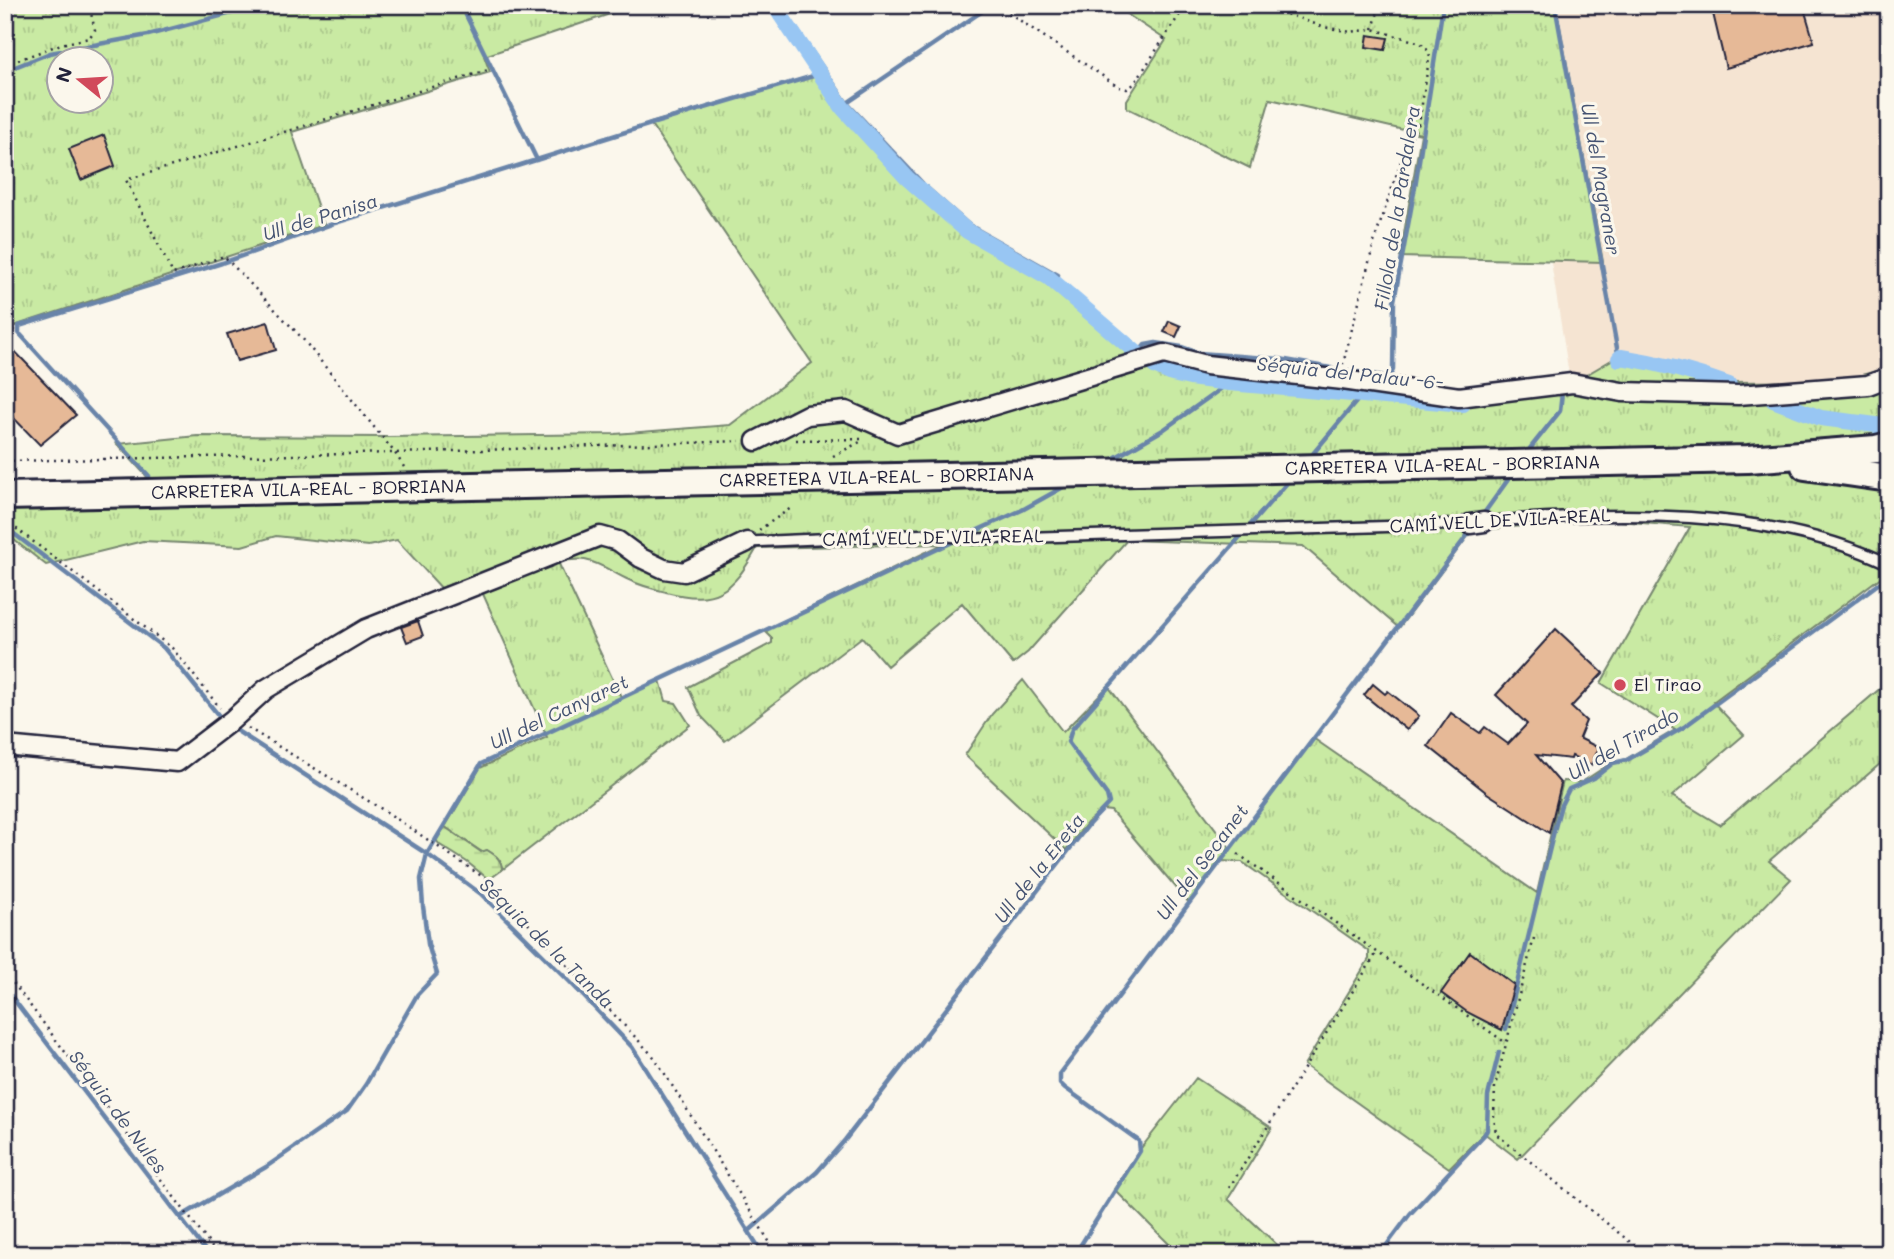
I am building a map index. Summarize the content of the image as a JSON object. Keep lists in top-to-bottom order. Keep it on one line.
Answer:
{"streets":{"main road":["CARRETERA VILA-REAL - BORRIANA"],"street":["CAMÍ VELL DE VILA-REAL"]},"water":["Ull del Magraner","Fillola de la Pardalera","Ull de Panisa","Séquia del Palau -6-","Ull del Canyaret","Ull del Tirado","Ull del Secanet","Ull de la Ereta","Séquia de la Tanda","Séquia de Nules"],"places":["El Tirao"],"north":"left"}
